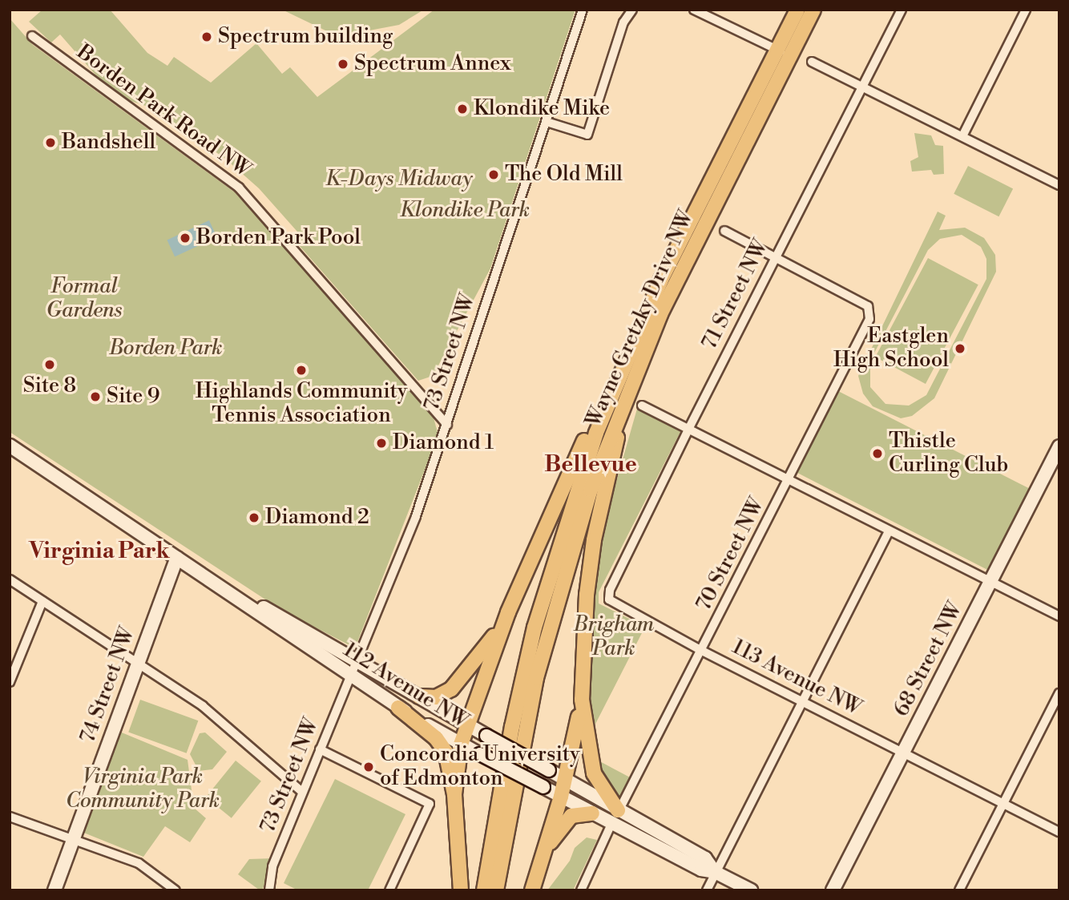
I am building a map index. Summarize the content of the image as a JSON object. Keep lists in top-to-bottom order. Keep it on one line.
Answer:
{"streets":{"main road":["Wayne Gretzky Drive NW","68 Street NW","74 Street NW","112 Avenue NW"],"street":["Borden Park Road NW","71 Street NW","73 Street NW","70 Street NW","113 Avenue NW"]},"crossings":[["Borden Park Road NW","73 Street NW"],["71 Street NW","70 Street NW"],["71 Street NW","113 Avenue NW"],["73 Street NW","112 Avenue NW"],["70 Street NW","113 Avenue NW"],["70 Street NW","112 Avenue NW"],["68 Street NW","113 Avenue NW"],["74 Street NW","112 Avenue NW"]],"districts":["Bellevue","Virginia Park"],"parks":["K-Days Midway","Klondike Park","Formal Gardens","Borden Park","Brigham Park","Virginia Park Community Park"],"places":["Spectrum building","Spectrum Annex","Klondike Mike","Bandshell","The Old Mill","Borden Park Pool","Eastglen High School","Site 8","Highlands Community Tennis Association","Site 9","Diamond 1","Thistle Curling Club","Diamond 2","Concordia University of Edmonton"]}
